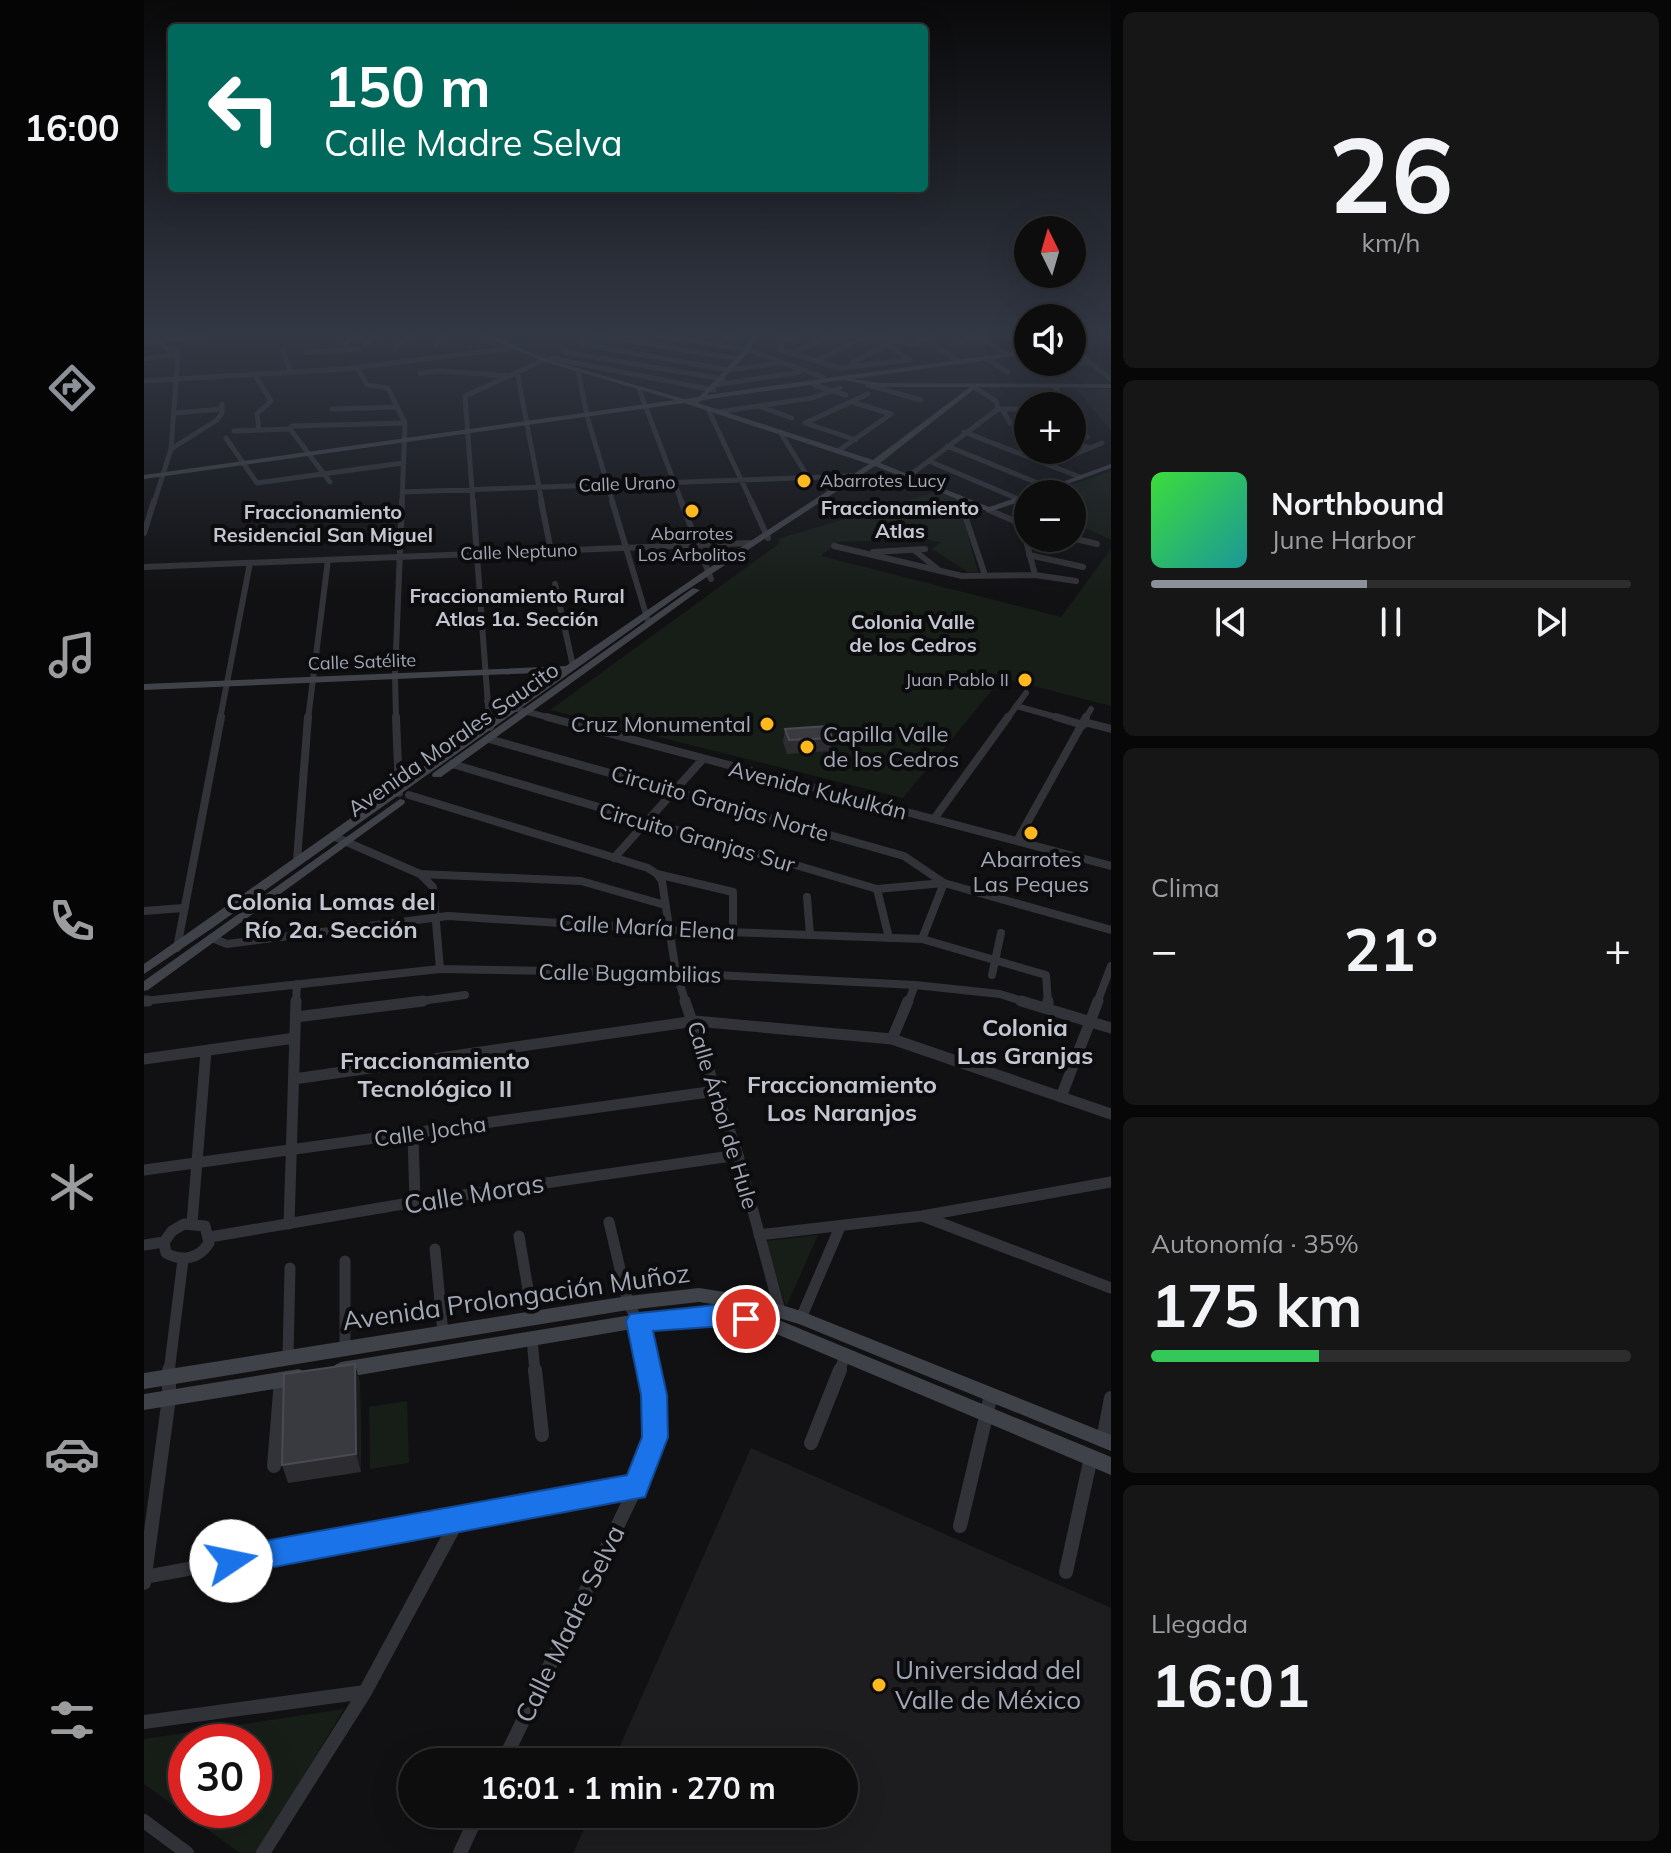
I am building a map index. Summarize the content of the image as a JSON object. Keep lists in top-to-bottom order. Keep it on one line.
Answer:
{"streets":{"main road":["Calle Satélite","Avenida Morales Saucito","Avenida Prolongación Muñoz"],"street":["Calle Urano","Calle Neptuno","Avenida Kukulkán","Circuito Granjas Norte","Circuito Granjas Sur","Calle María Elena","Calle Bugambilias","Calle Árbol de Hule","Calle Jocha","Calle Moras","Calle Madre Selva"]},"crossings":[["Calle Urano","Avenida Morales Saucito"],["Calle Neptuno","Avenida Morales Saucito"],["Calle Satélite","Avenida Morales Saucito"],["Avenida Morales Saucito","Avenida Kukulkán"],["Avenida Morales Saucito","Circuito Granjas Norte"],["Avenida Morales Saucito","Circuito Granjas Sur"],["Avenida Morales Saucito","Calle María Elena"],["Circuito Granjas Norte","Circuito Granjas Sur"],["Calle María Elena","Calle Bugambilias"],["Calle María Elena","Calle Árbol de Hule"],["Calle Bugambilias","Calle Árbol de Hule"],["Calle Árbol de Hule","Calle Jocha"],["Calle Árbol de Hule","Calle Moras"],["Calle Árbol de Hule","Avenida Prolongación Muñoz"],["Avenida Prolongación Muñoz","Calle Madre Selva"]],"districts":["Fraccionamiento Atlas","Fraccionamiento Residencial San Miguel","Fraccionamiento Rural Atlas 1a. Sección","Colonia Valle de los Cedros","Colonia Lomas del Río 2a. Sección","Colonia Las Granjas","Fraccionamiento Tecnológico II","Fraccionamiento Los Naranjos"],"places":["Abarrotes Lucy","Abarrotes Los Arbolitos","Juan Pablo II","Cruz Monumental","Capilla Valle de los Cedros","Abarrotes Las Peques","Universidad del Valle de México"],"north":"top","page":{"tabs":"16:00","tile":[["26","km/h"],"Clima",["Autonomía · 35%","175 km"],["Llegada","16:01"]],"turn":["150 m","Calle Madre Selva"],"map_buttons":["+","−"],"song":["Northbound","June Harbor"],"heat":["−","21°","+"],"limit":"30","trip":"16:01 · 1 min · 270 m"}}
